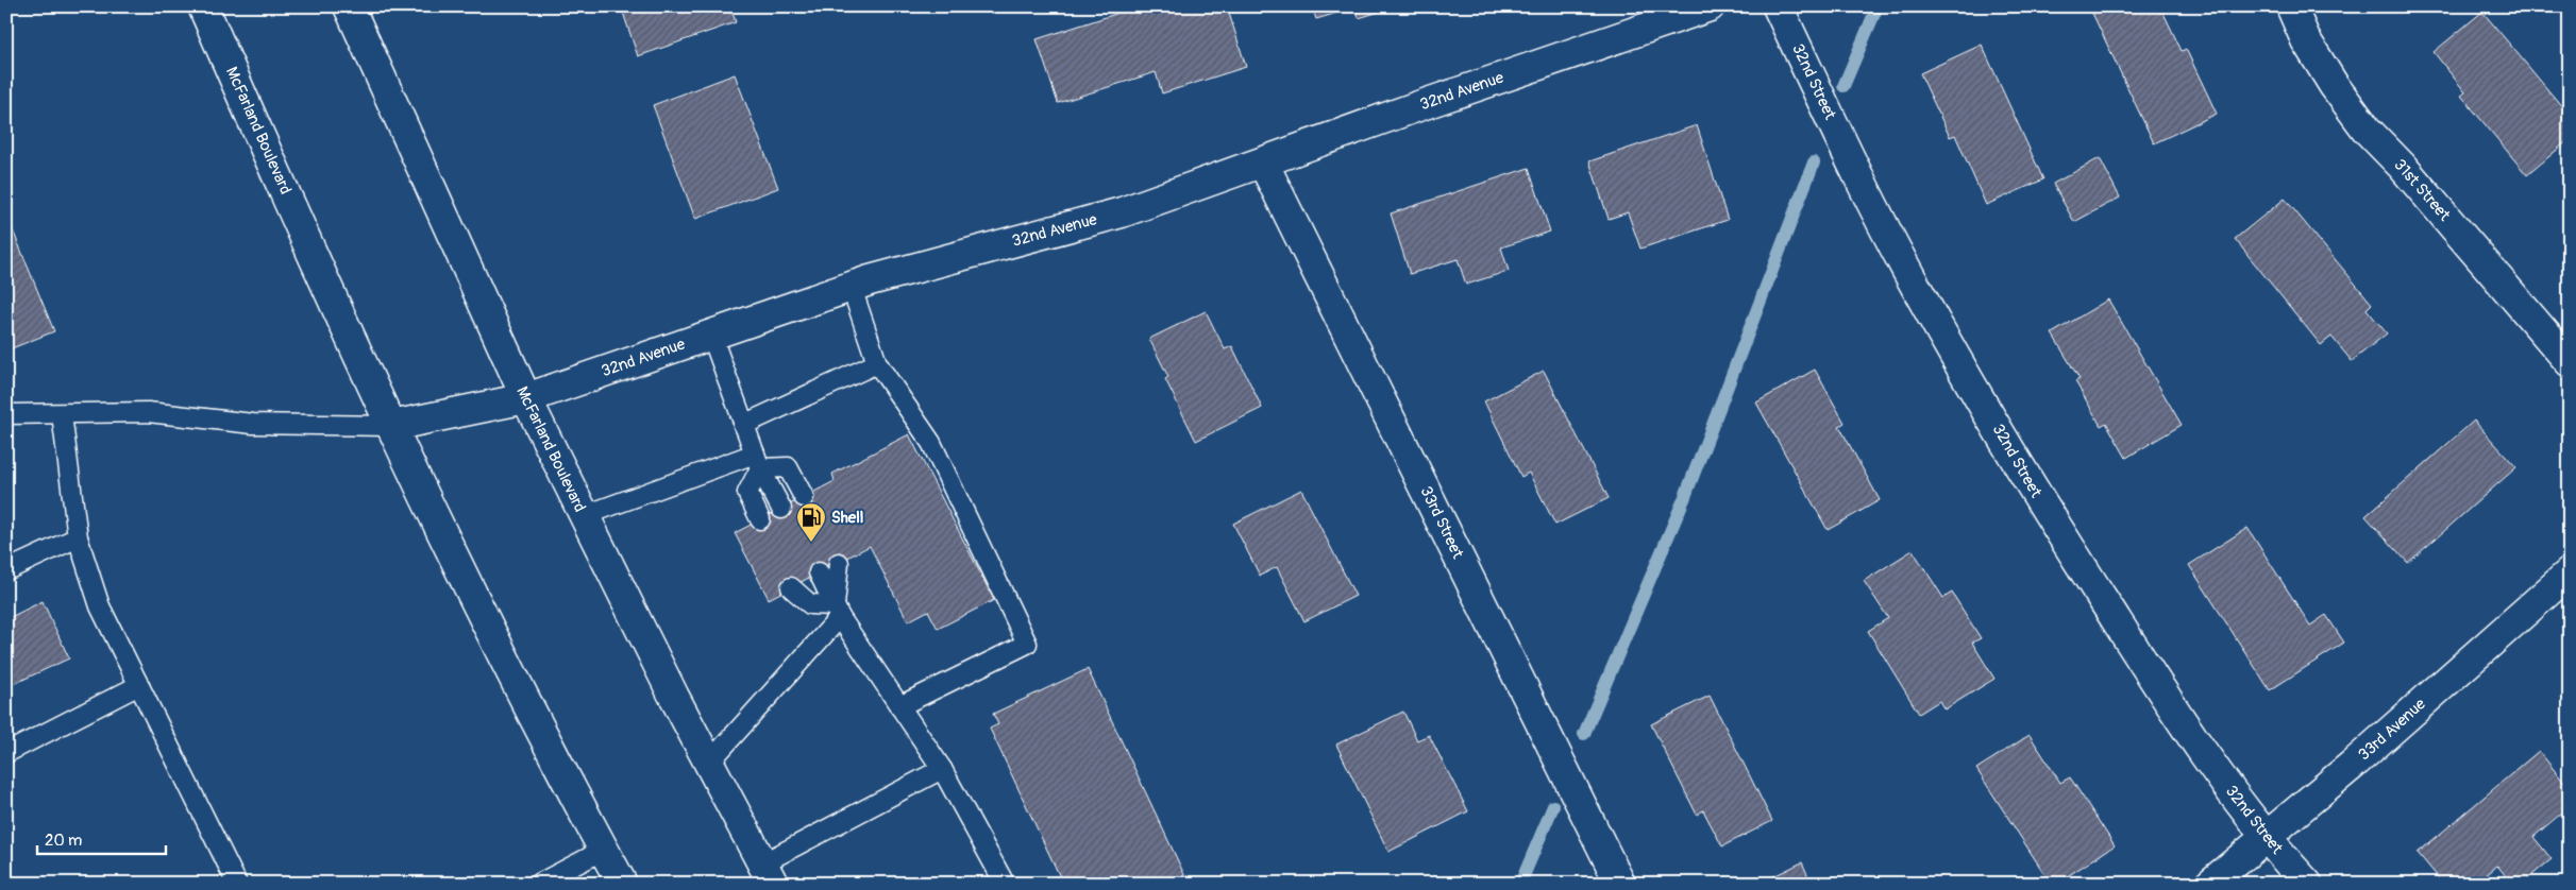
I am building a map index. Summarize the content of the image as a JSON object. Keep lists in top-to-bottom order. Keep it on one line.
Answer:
{"streets":{"main road":["32nd Street","32nd Avenue","McFarland Boulevard","31st Street","33rd Street","33rd Avenue"]},"crossings":[["32nd Street","33rd Avenue"],["32nd Avenue","McFarland Boulevard"],["32nd Avenue","33rd Street"]],"places":{"fuel station":["Shell"]},"scale_bar":"20 m"}
